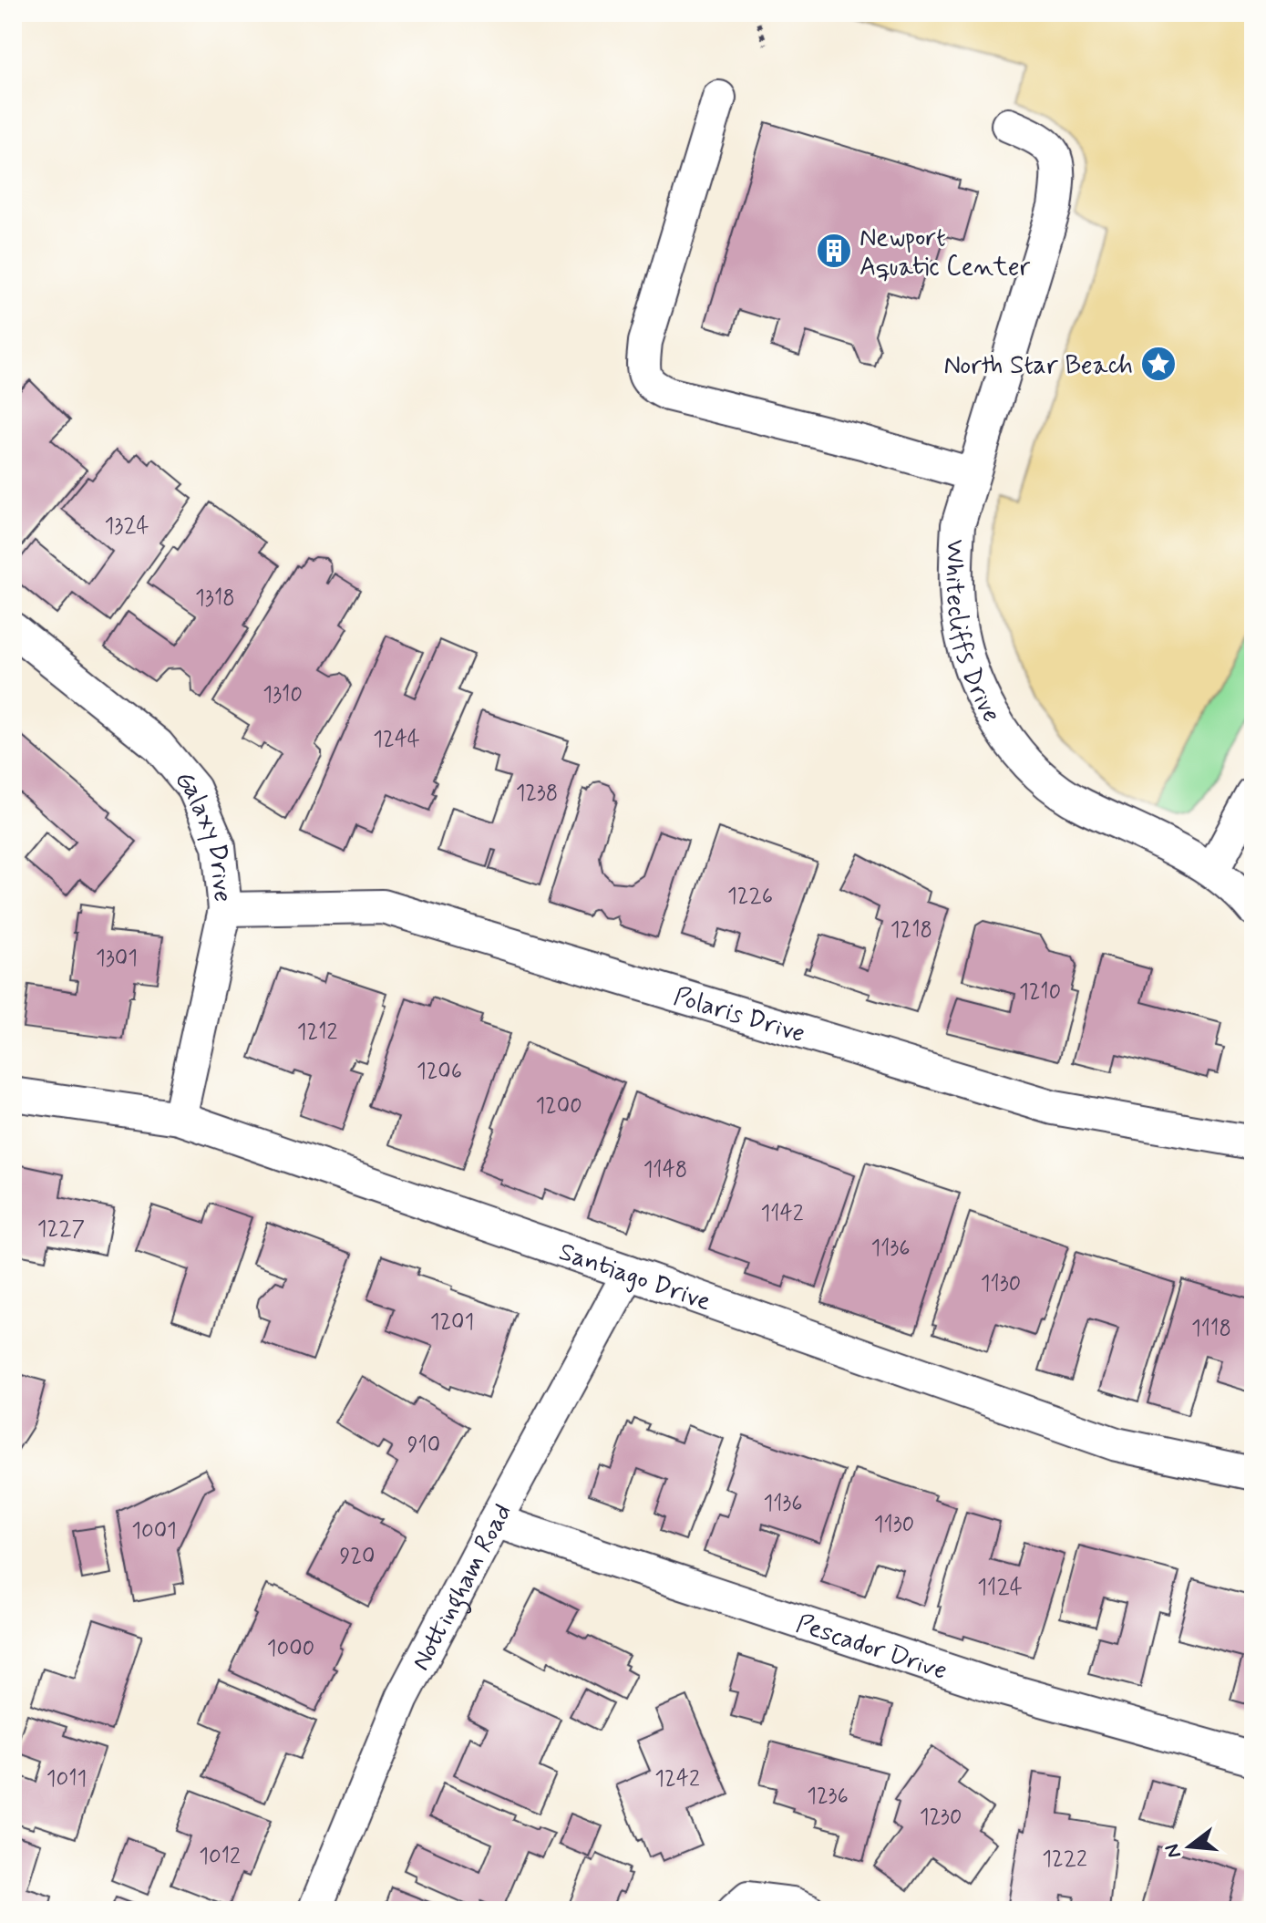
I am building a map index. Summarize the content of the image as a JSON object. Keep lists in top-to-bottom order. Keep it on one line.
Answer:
{"streets":{"street":["Whitecliffs Drive","Galaxy Drive","Polaris Drive","Santiago Drive","Nottingham Road","Pescador Drive"]},"crossings":[["Galaxy Drive","Polaris Drive"],["Galaxy Drive","Santiago Drive"],["Santiago Drive","Nottingham Road"],["Nottingham Road","Pescador Drive"]],"places":{"building":["Newport Aquatic Center"],"place":["North Star Beach"]},"house_numbers":["1324","1318","1310","1244","1238","1226","1218","1301","1210","1212","1206","1200","1148","1142","1227","1136","1130","1201","1118","910","1136","1130","1001","920","1124","1000","1011","1242","1236","1230","1012","1222"],"north":"left"}
